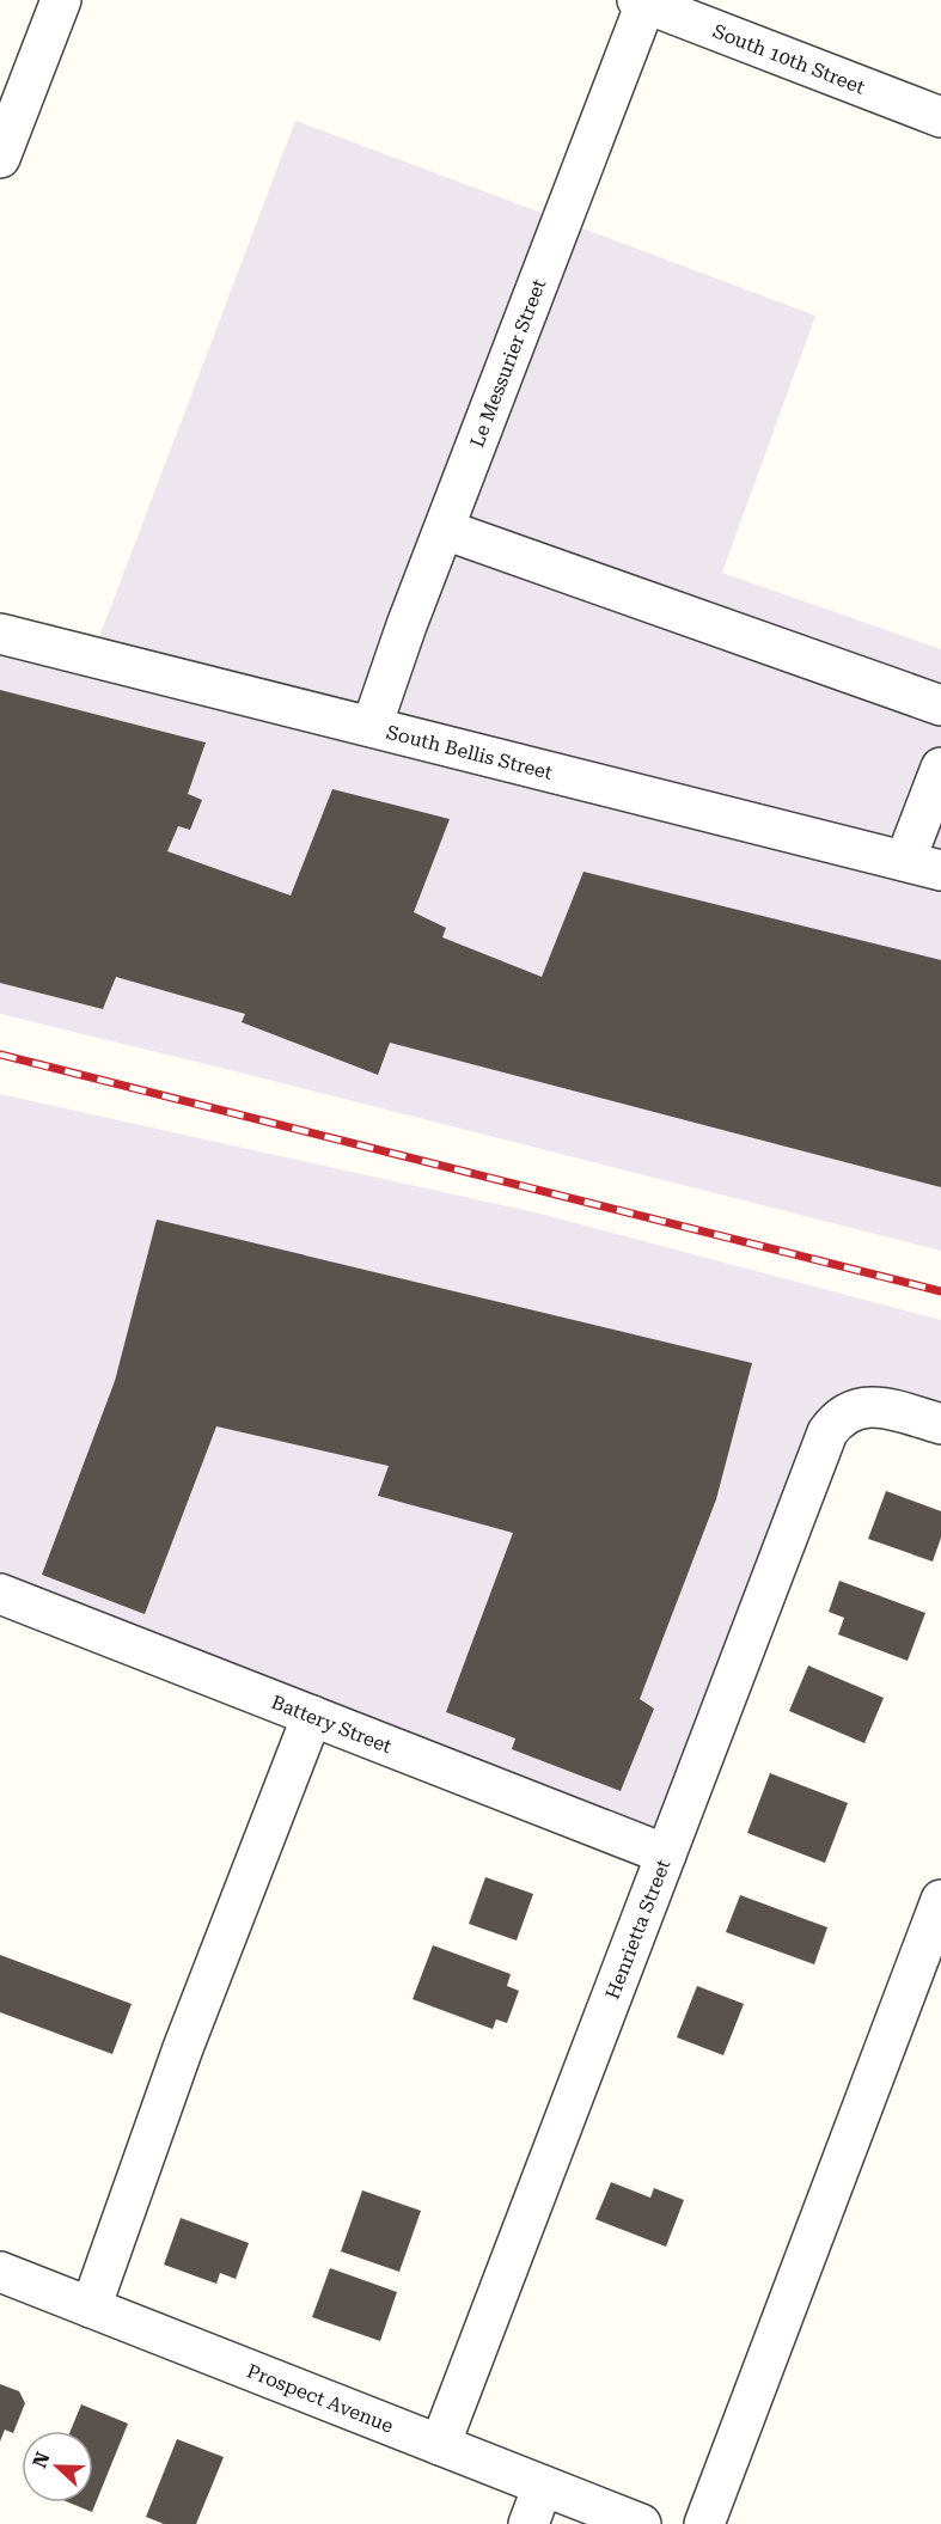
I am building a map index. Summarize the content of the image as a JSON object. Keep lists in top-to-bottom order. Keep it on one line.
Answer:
{"streets":{"street":["South 10th Street","Le Messurier Street","South Bellis Street","Battery Street","Henrietta Street","Prospect Avenue"]},"crossings":[["South 10th Street","Le Messurier Street"],["Le Messurier Street","South Bellis Street"],["Battery Street","Henrietta Street"],["Henrietta Street","Prospect Avenue"]],"north":"left"}
